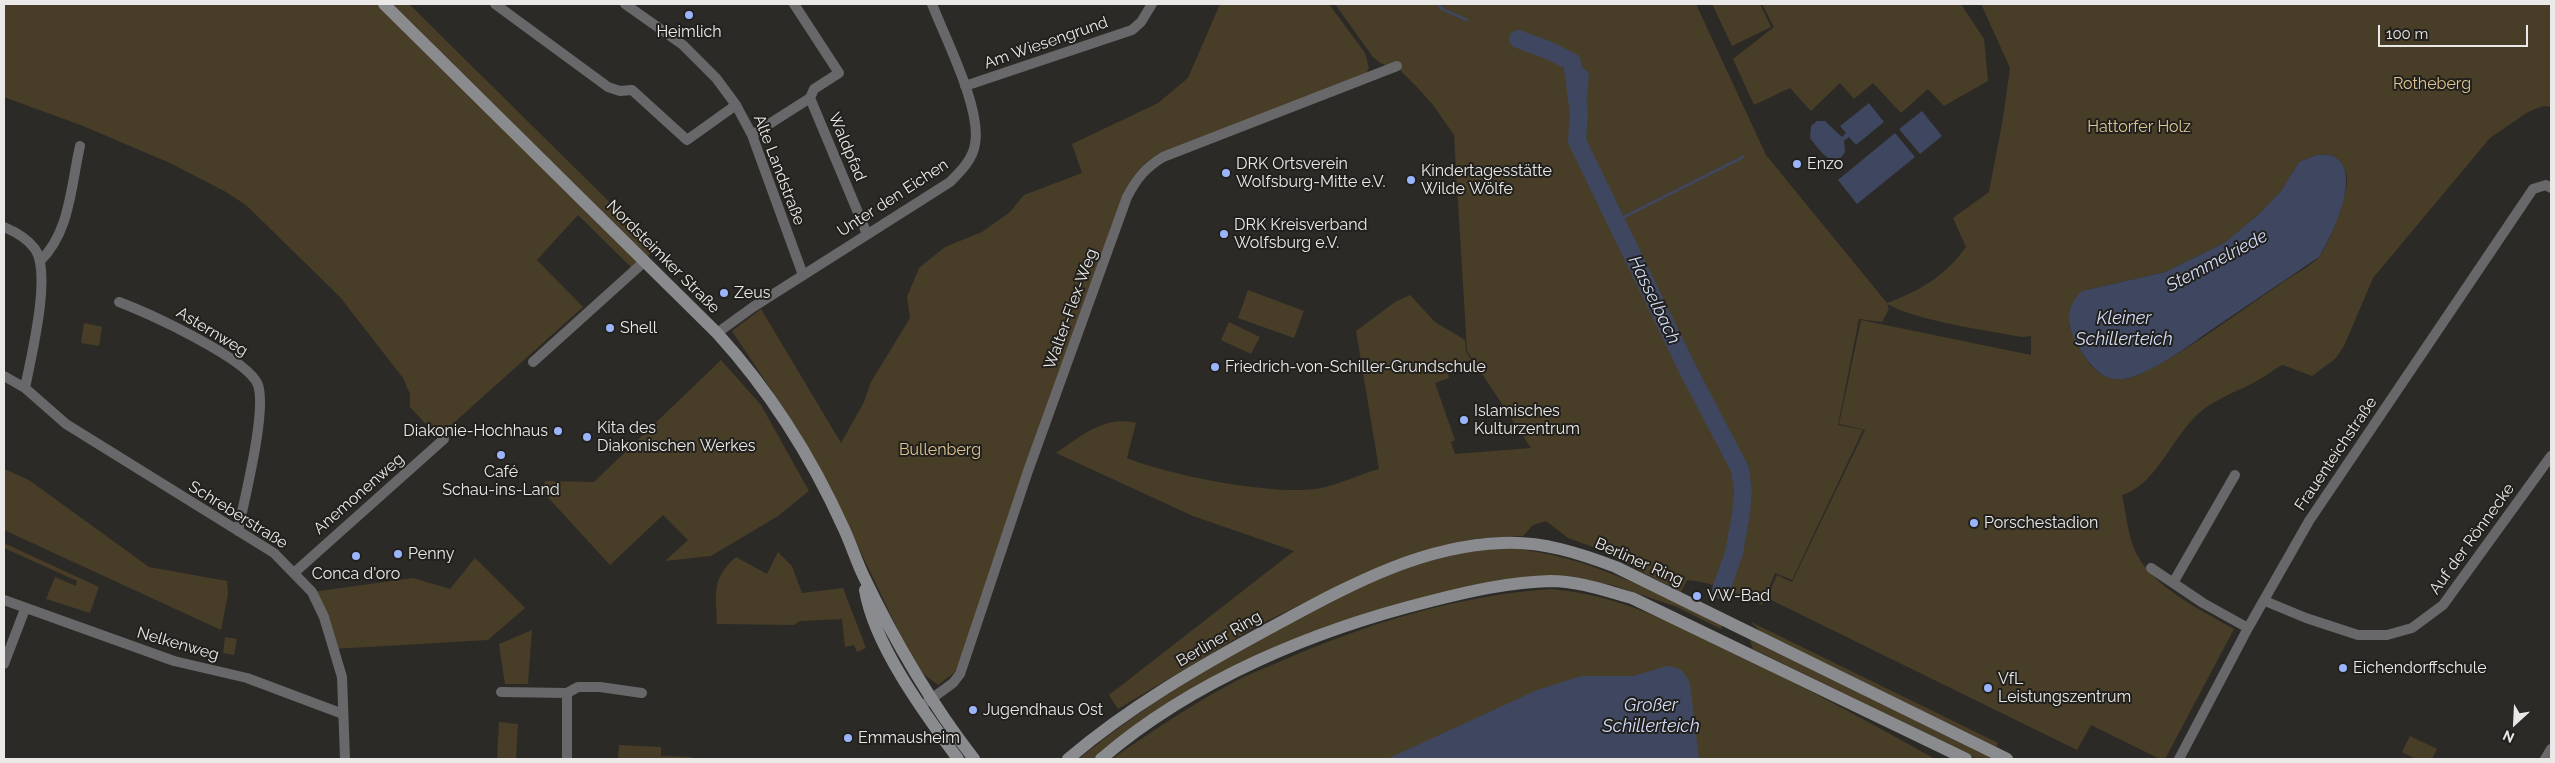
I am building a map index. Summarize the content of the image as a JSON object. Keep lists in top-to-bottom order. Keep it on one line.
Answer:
{"streets":{"main road":["Nordsteimker Straße","Berliner Ring"],"street":["Am Wiesengrund","Waldpfad","Alte Landstraße","Unter den Eichen","Walter-Flex-Weg","Asternweg","Frauenteichstraße","Anemonenweg","Schreberstraße","Auf der Rönnecke","Nelkenweg"]},"crossings":[["Am Wiesengrund","Unter den Eichen"],["Waldpfad","Alte Landstraße"],["Waldpfad","Unter den Eichen"],["Alte Landstraße","Unter den Eichen"],["Unter den Eichen","Nordsteimker Straße"],["Nordsteimker Straße","Walter-Flex-Weg"],["Asternweg","Schreberstraße"],["Frauenteichstraße","Auf der Rönnecke"],["Anemonenweg","Schreberstraße"],["Schreberstraße","Nelkenweg"]],"water":["Stemmelriede","Hasselbach","Kleiner Schillerteich","Großer Schillerteich"],"parks":["Rotheberg","Hattorfer Holz","Bullenberg"],"places":["Heimlich","Enzo","DRK Ortsverein Wolfsburg-Mitte e.V.","Kindertagesstätte Wilde Wölfe","DRK Kreisverband Wolfsburg e.V.","Zeus","Shell","Friedrich-von-Schiller-Grundschule","Islamisches Kulturzentrum","Diakonie-Hochhaus","Kita des Diakonischen Werkes","Café Schau-ins-Land","Porschestadion","Penny","Conca d'oro","VW-Bad","Eichendorffschule","VfL Leistungszentrum","Jugendhaus Ost","Emmausheim"],"scale_bar":"100 m","north":"bottom left"}
